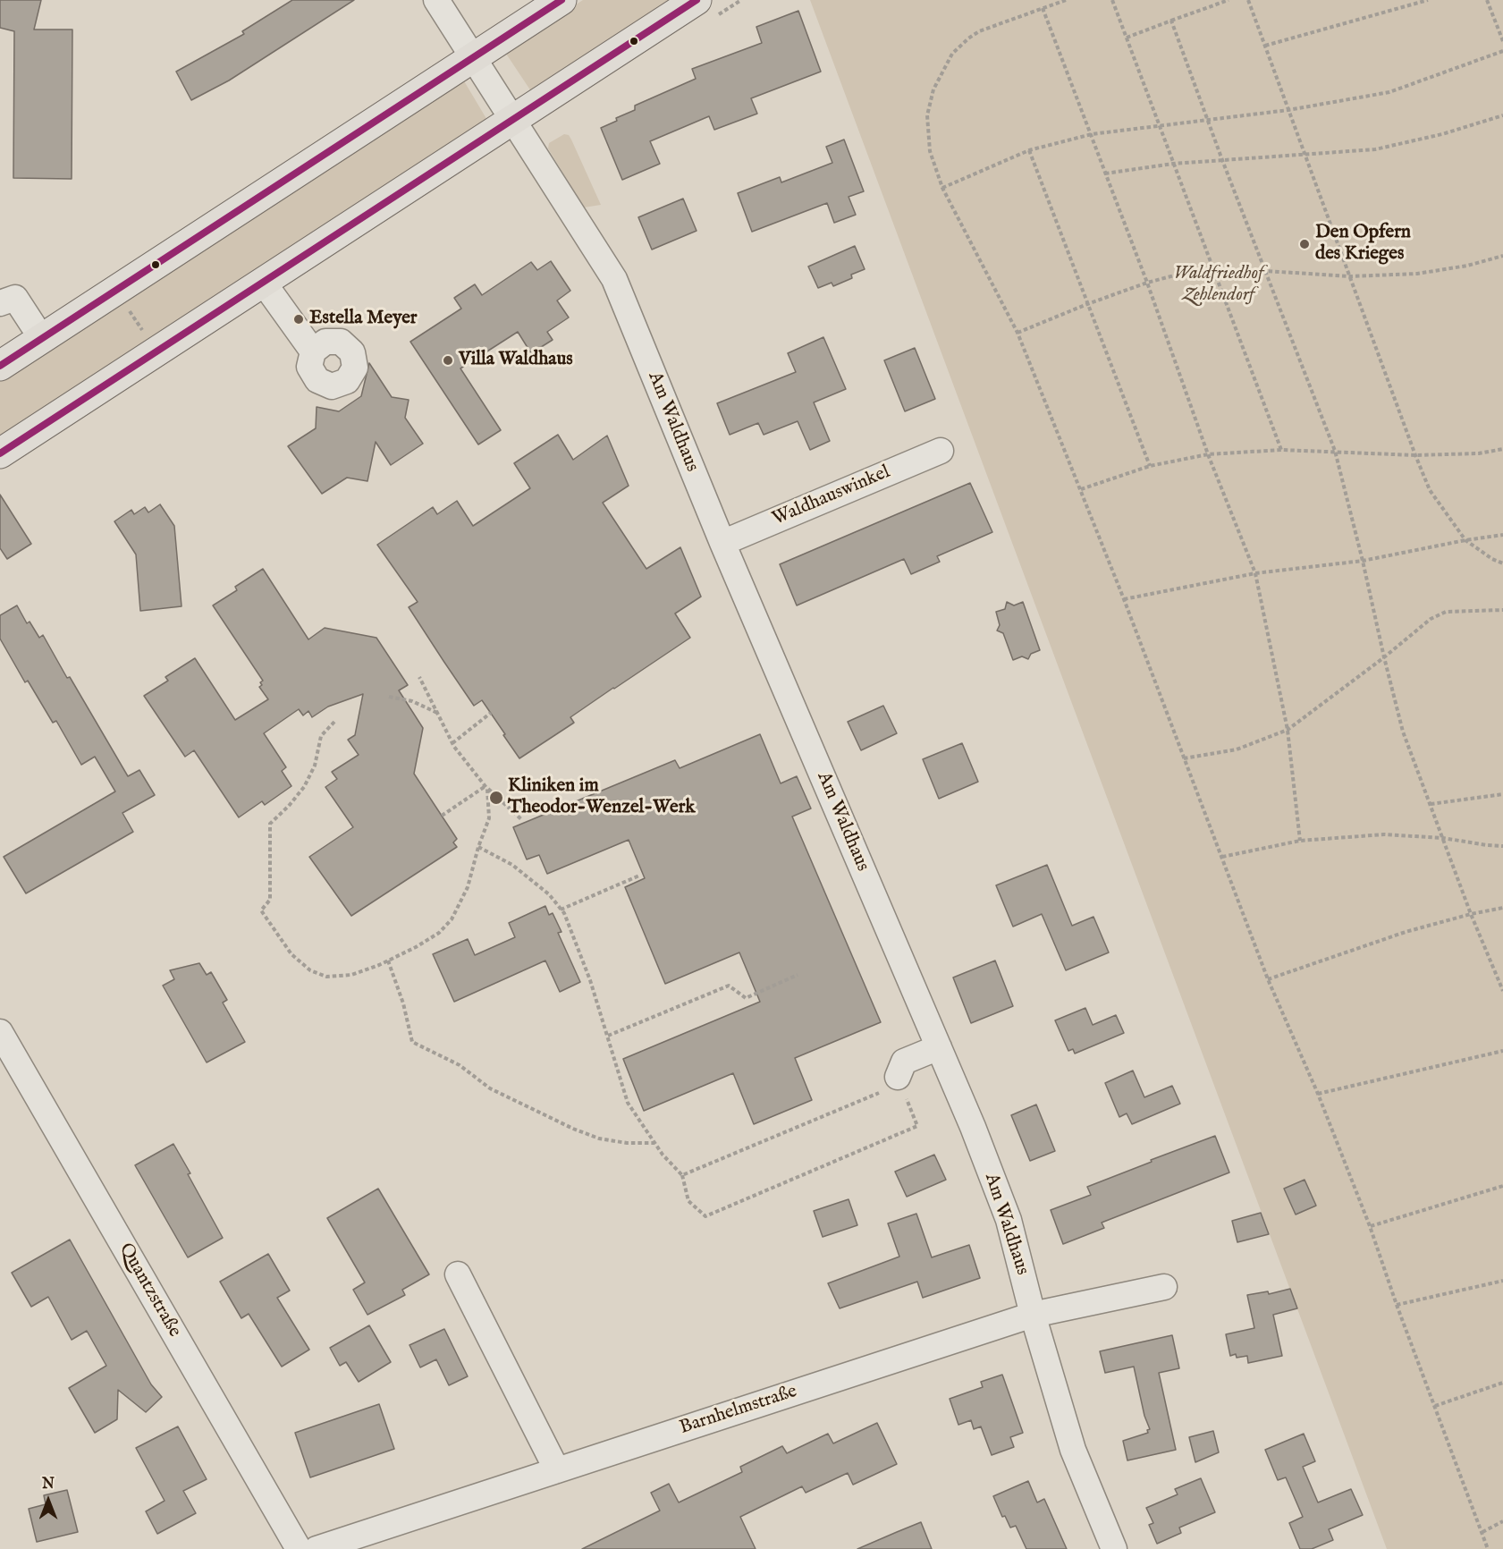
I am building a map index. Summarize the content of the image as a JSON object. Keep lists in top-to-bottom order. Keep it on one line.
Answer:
{"streets":{"street":["Am Waldhaus","Waldhauswinkel","Quantzstraße","Barnhelmstraße"]},"crossings":[["Am Waldhaus","Waldhauswinkel"],["Am Waldhaus","Barnhelmstraße"]],"parks":["Waldfriedhof Zehlendorf"],"places":["Den Opfern des Krieges","Estella Meyer","Villa Waldhaus","Kliniken im Theodor-Wenzel-Werk"],"north":"top"}
